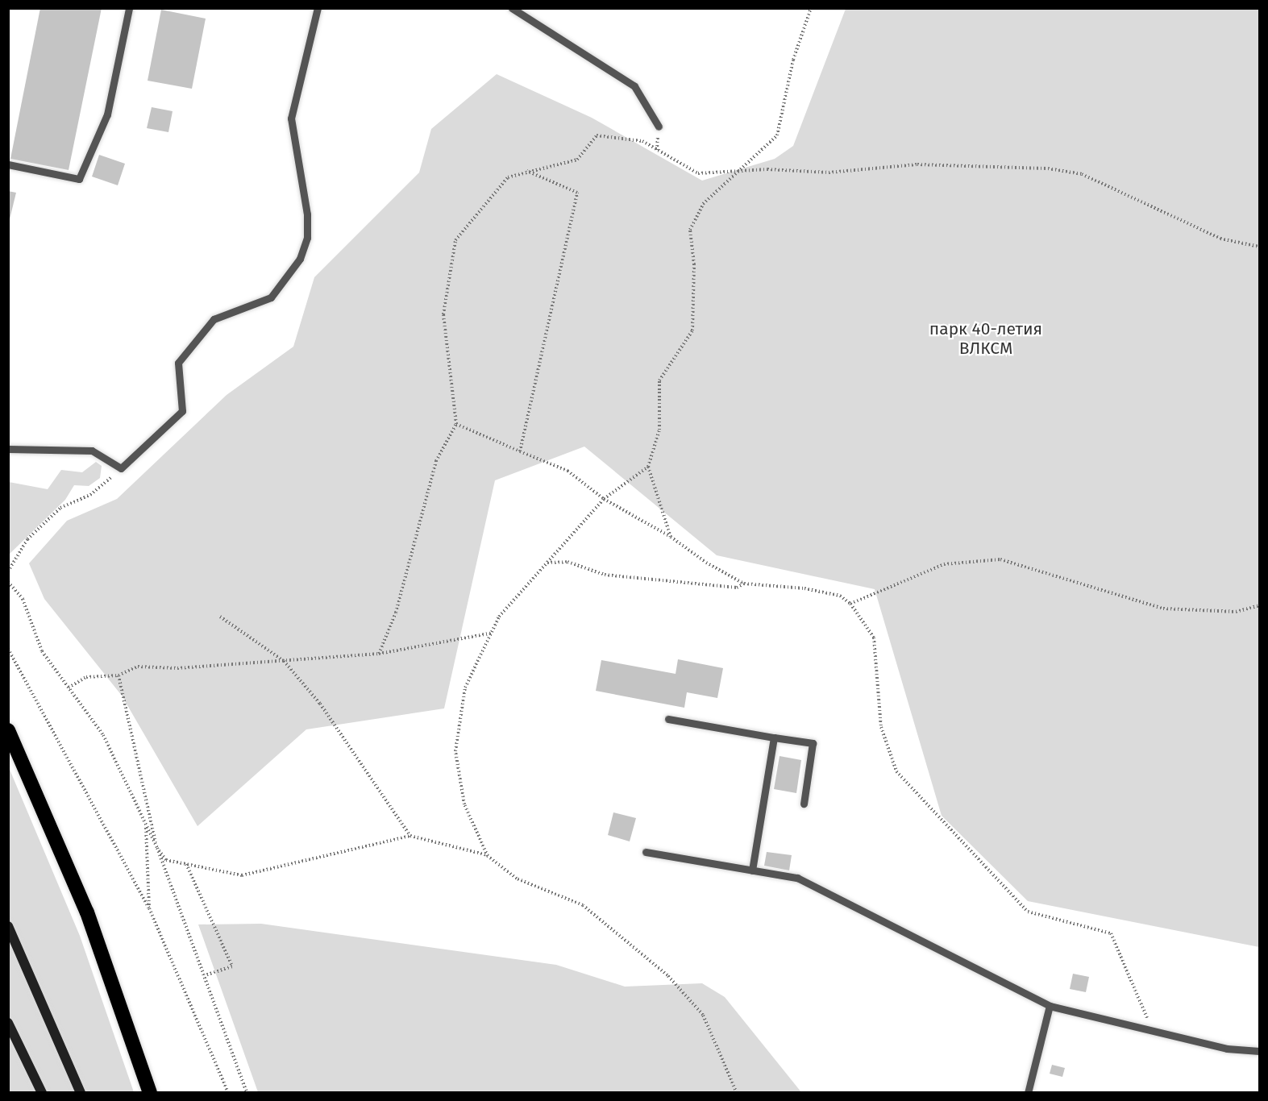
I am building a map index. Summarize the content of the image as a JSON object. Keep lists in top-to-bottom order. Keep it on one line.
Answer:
{"parks":["парк 40-летия ВЛКСМ"]}
